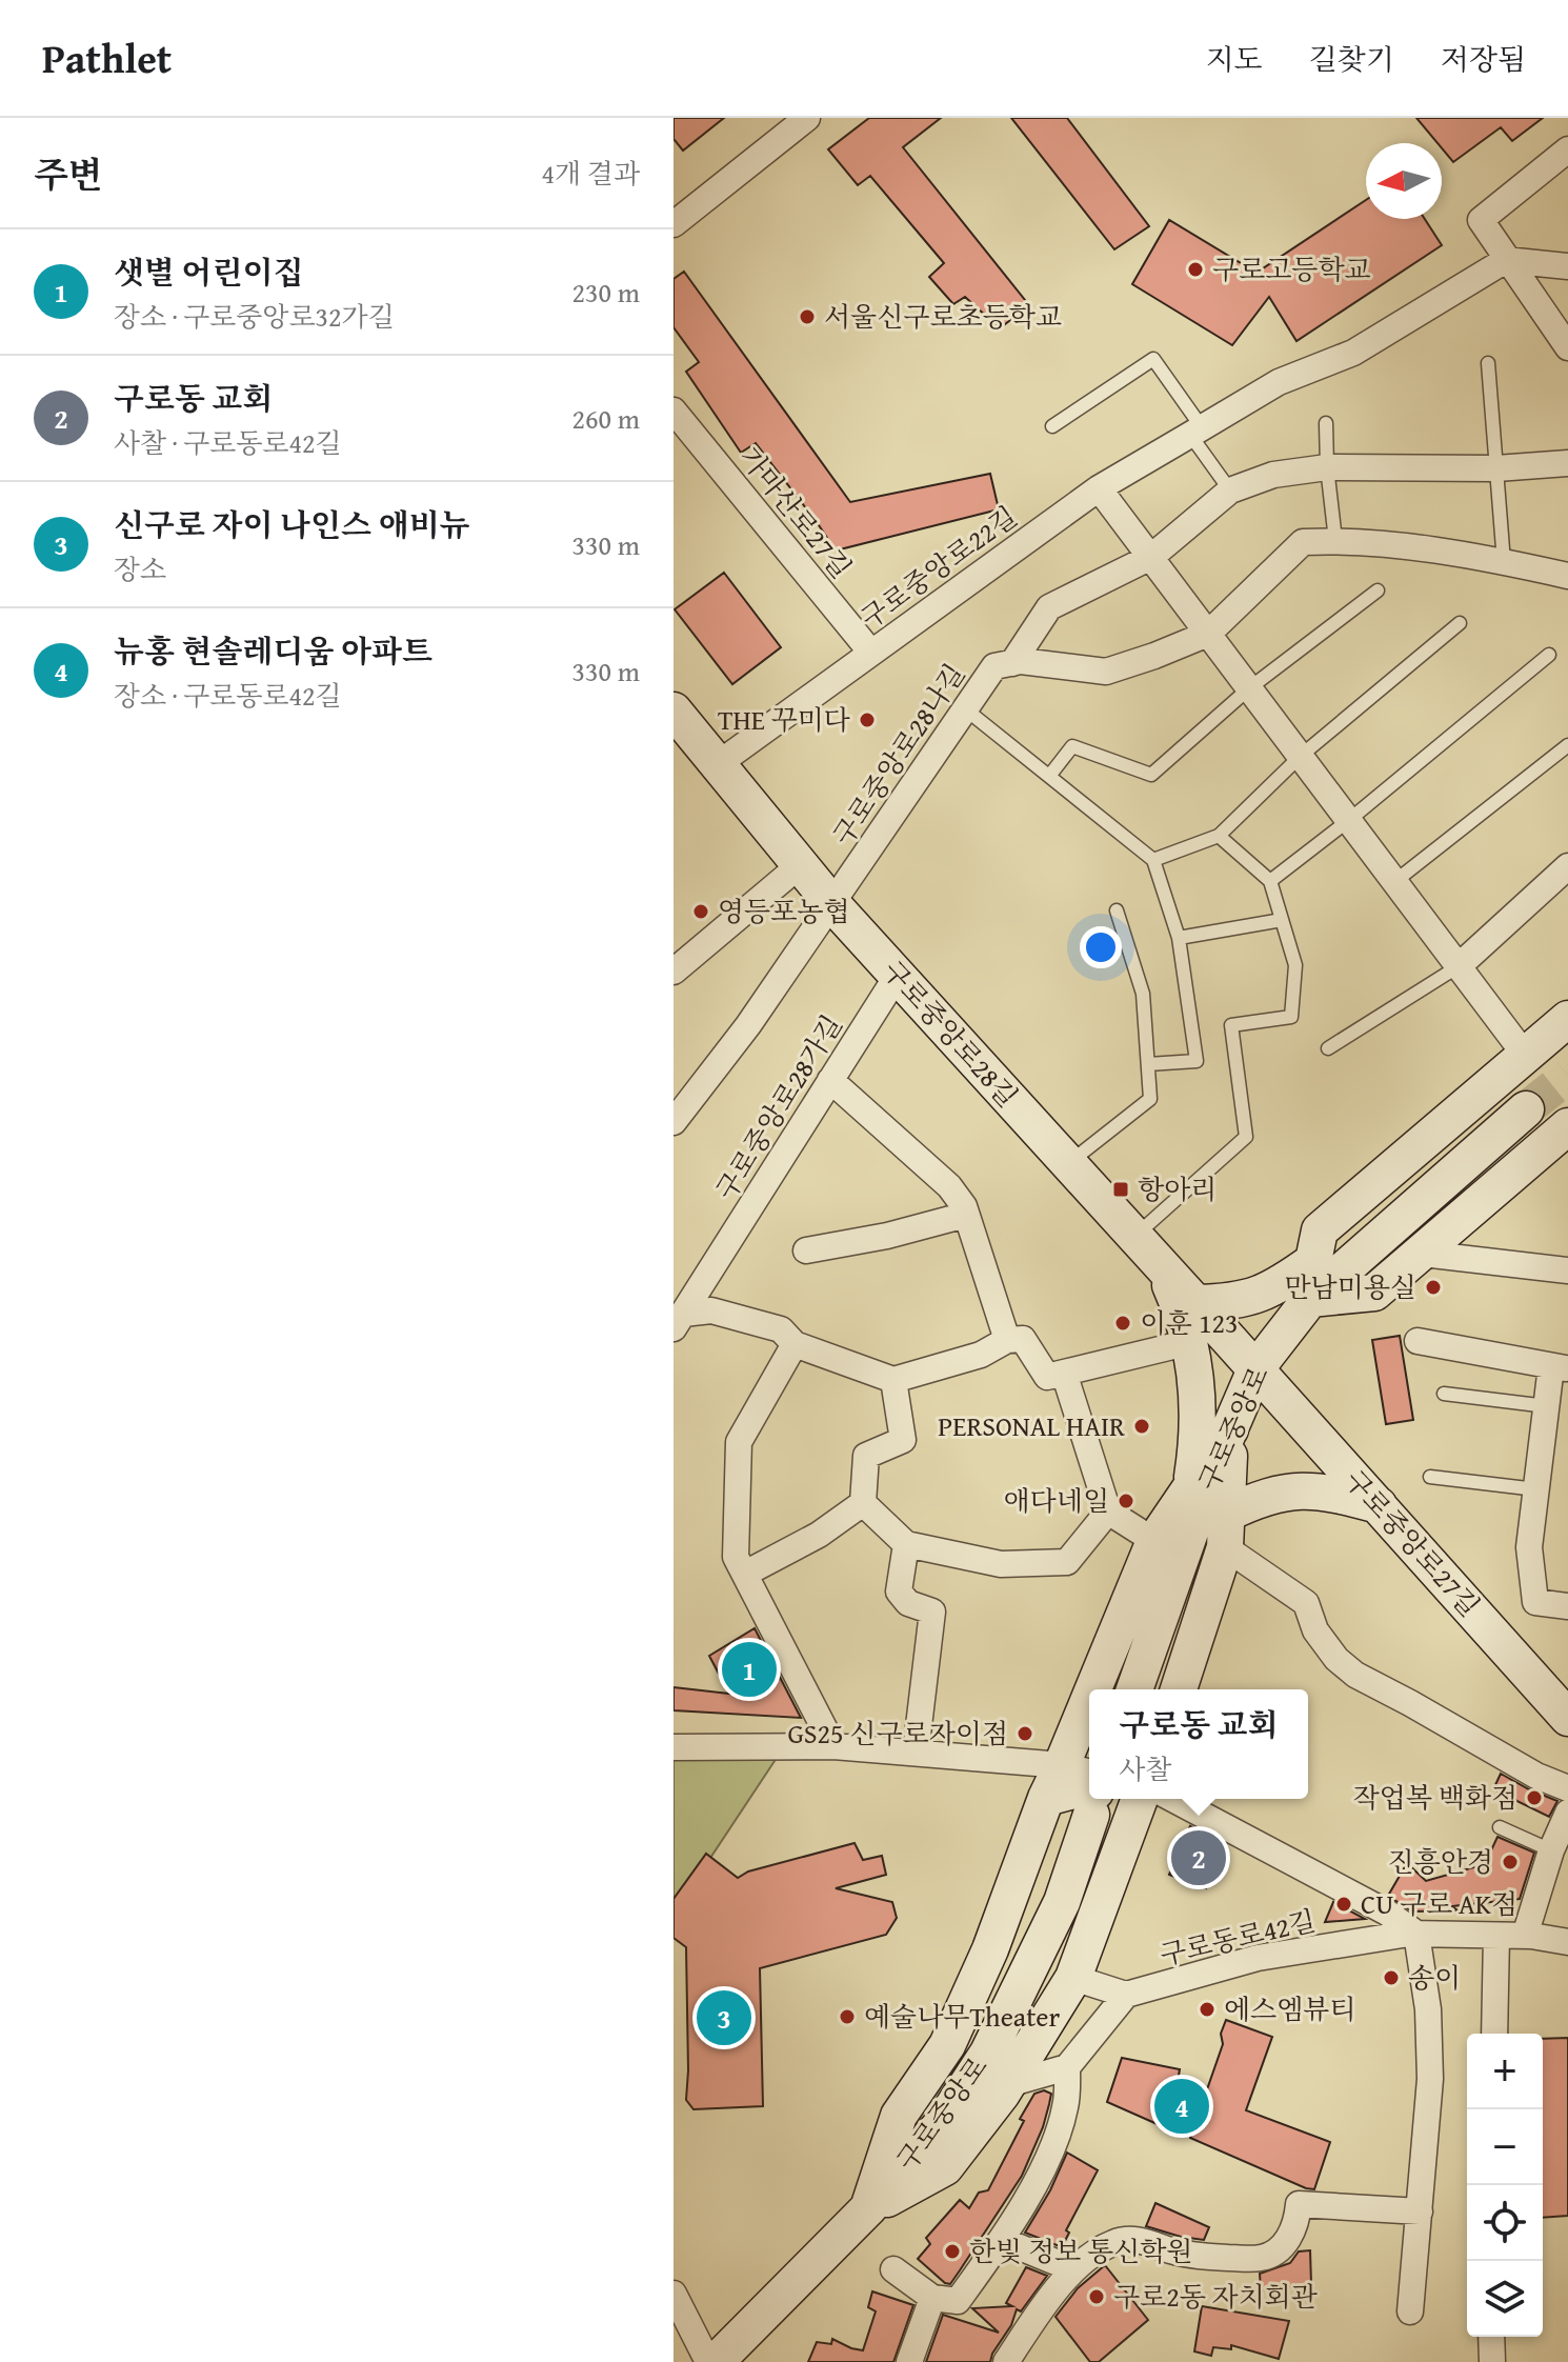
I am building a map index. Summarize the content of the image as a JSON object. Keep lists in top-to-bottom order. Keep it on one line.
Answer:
{"streets":{"street":["가마산로27길","구로중앙로22길","구로중앙로28나길","구로중앙로28길","구로중앙로28가길","구로중앙로","구로중앙로27길","구로동로42길"]},"crossings":[["가마산로27길","구로중앙로22길"],["구로중앙로22길","구로중앙로28길"],["구로중앙로28나길","구로중앙로28길"],["구로중앙로28길","구로중앙로28가길"],["구로중앙로28길","구로중앙로"],["구로중앙로28길","구로중앙로27길"],["구로중앙로","구로중앙로27길"]],"places":{"other":["구로고등학교","서울신구로초등학교","THE 꾸미다","영등포농협","만남미용실","이훈 123","PERSONAL HAIR","애다네일","GS25 신구로자이점","작업복 백화점","진흥안경","CU 구로 AK점","송이","에스엠뷰티","예술나무Theater","한빛 정보 통신학원","구로2동 자치회관"],"transit":["항아리"]},"north":"left","page":{"header":"Pathlet","nav":["지도","길찾기","저장됨"],"heading":["주변","4개 결과"],"list":[{"mark":"1","name":"샛별 어린이집","note":"장소 · 구로중앙로32가길","value":"230 m"},{"mark":"2","name":"구로동 교회","note":"사찰 · 구로동로42길","value":"260 m"},{"mark":"3","name":"신구로 자이 나인스 애비뉴","note":"장소","value":"330 m"},{"mark":"4","name":"뉴홍 현솔레디움 아파트","note":"장소 · 구로동로42길","value":"330 m"}],"pins":["1","2","3","4"],"popup":["구로동 교회","사찰"],"map_buttons":["+","−"]}}
